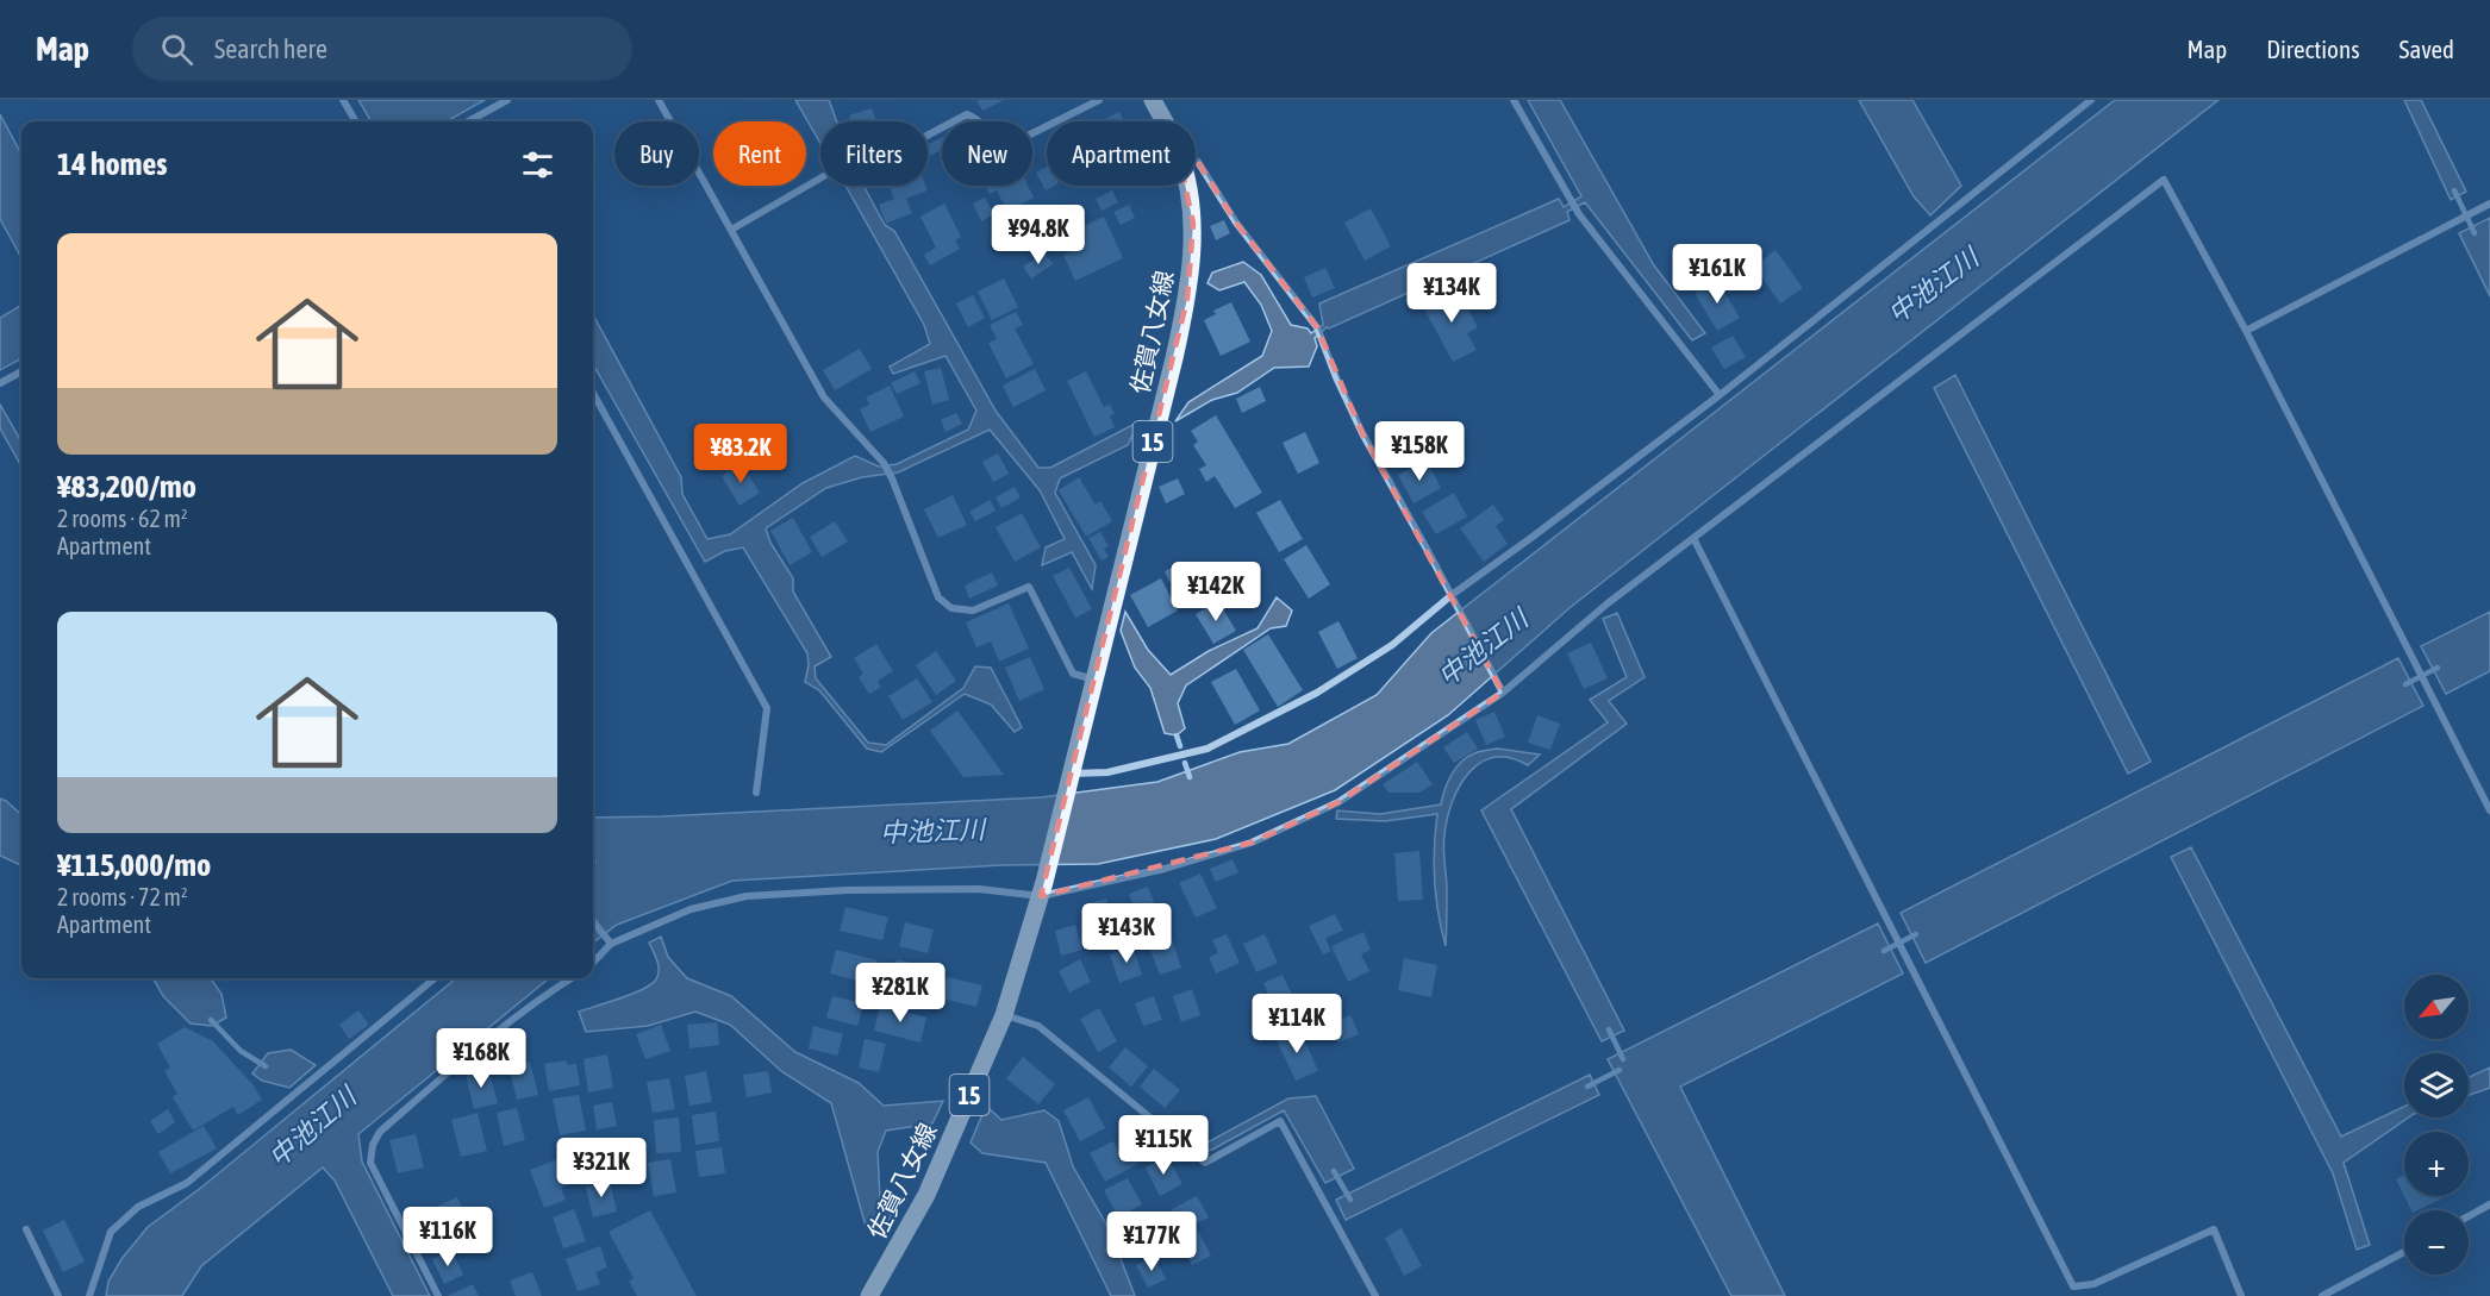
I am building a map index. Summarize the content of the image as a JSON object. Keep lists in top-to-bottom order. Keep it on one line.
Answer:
{"streets":{"main road":["佐賀八女線","15"]},"crossings":[["佐賀八女線","15"]],"water":["中池江川"],"north":"bottom left","page":{"header":"Map","search":"Search here","nav":["Map","Directions","Saved"],"chip":["Buy","Rent","Filters","New","Apartment"],"heading":"14 homes","price":["¥94.8K","¥161K","¥134K","¥158K","¥83.2K","¥142K","¥143K","¥281K","¥114K","¥168K","¥115K","¥321K","¥116K","¥177K"],"list":[{"name":"¥83,200/mo","note":"2 rooms · 62 m² · Apartment"},{"name":"¥115,000/mo","note":"2 rooms · 72 m² · Apartment"}],"map_buttons":["+","−"]}}
